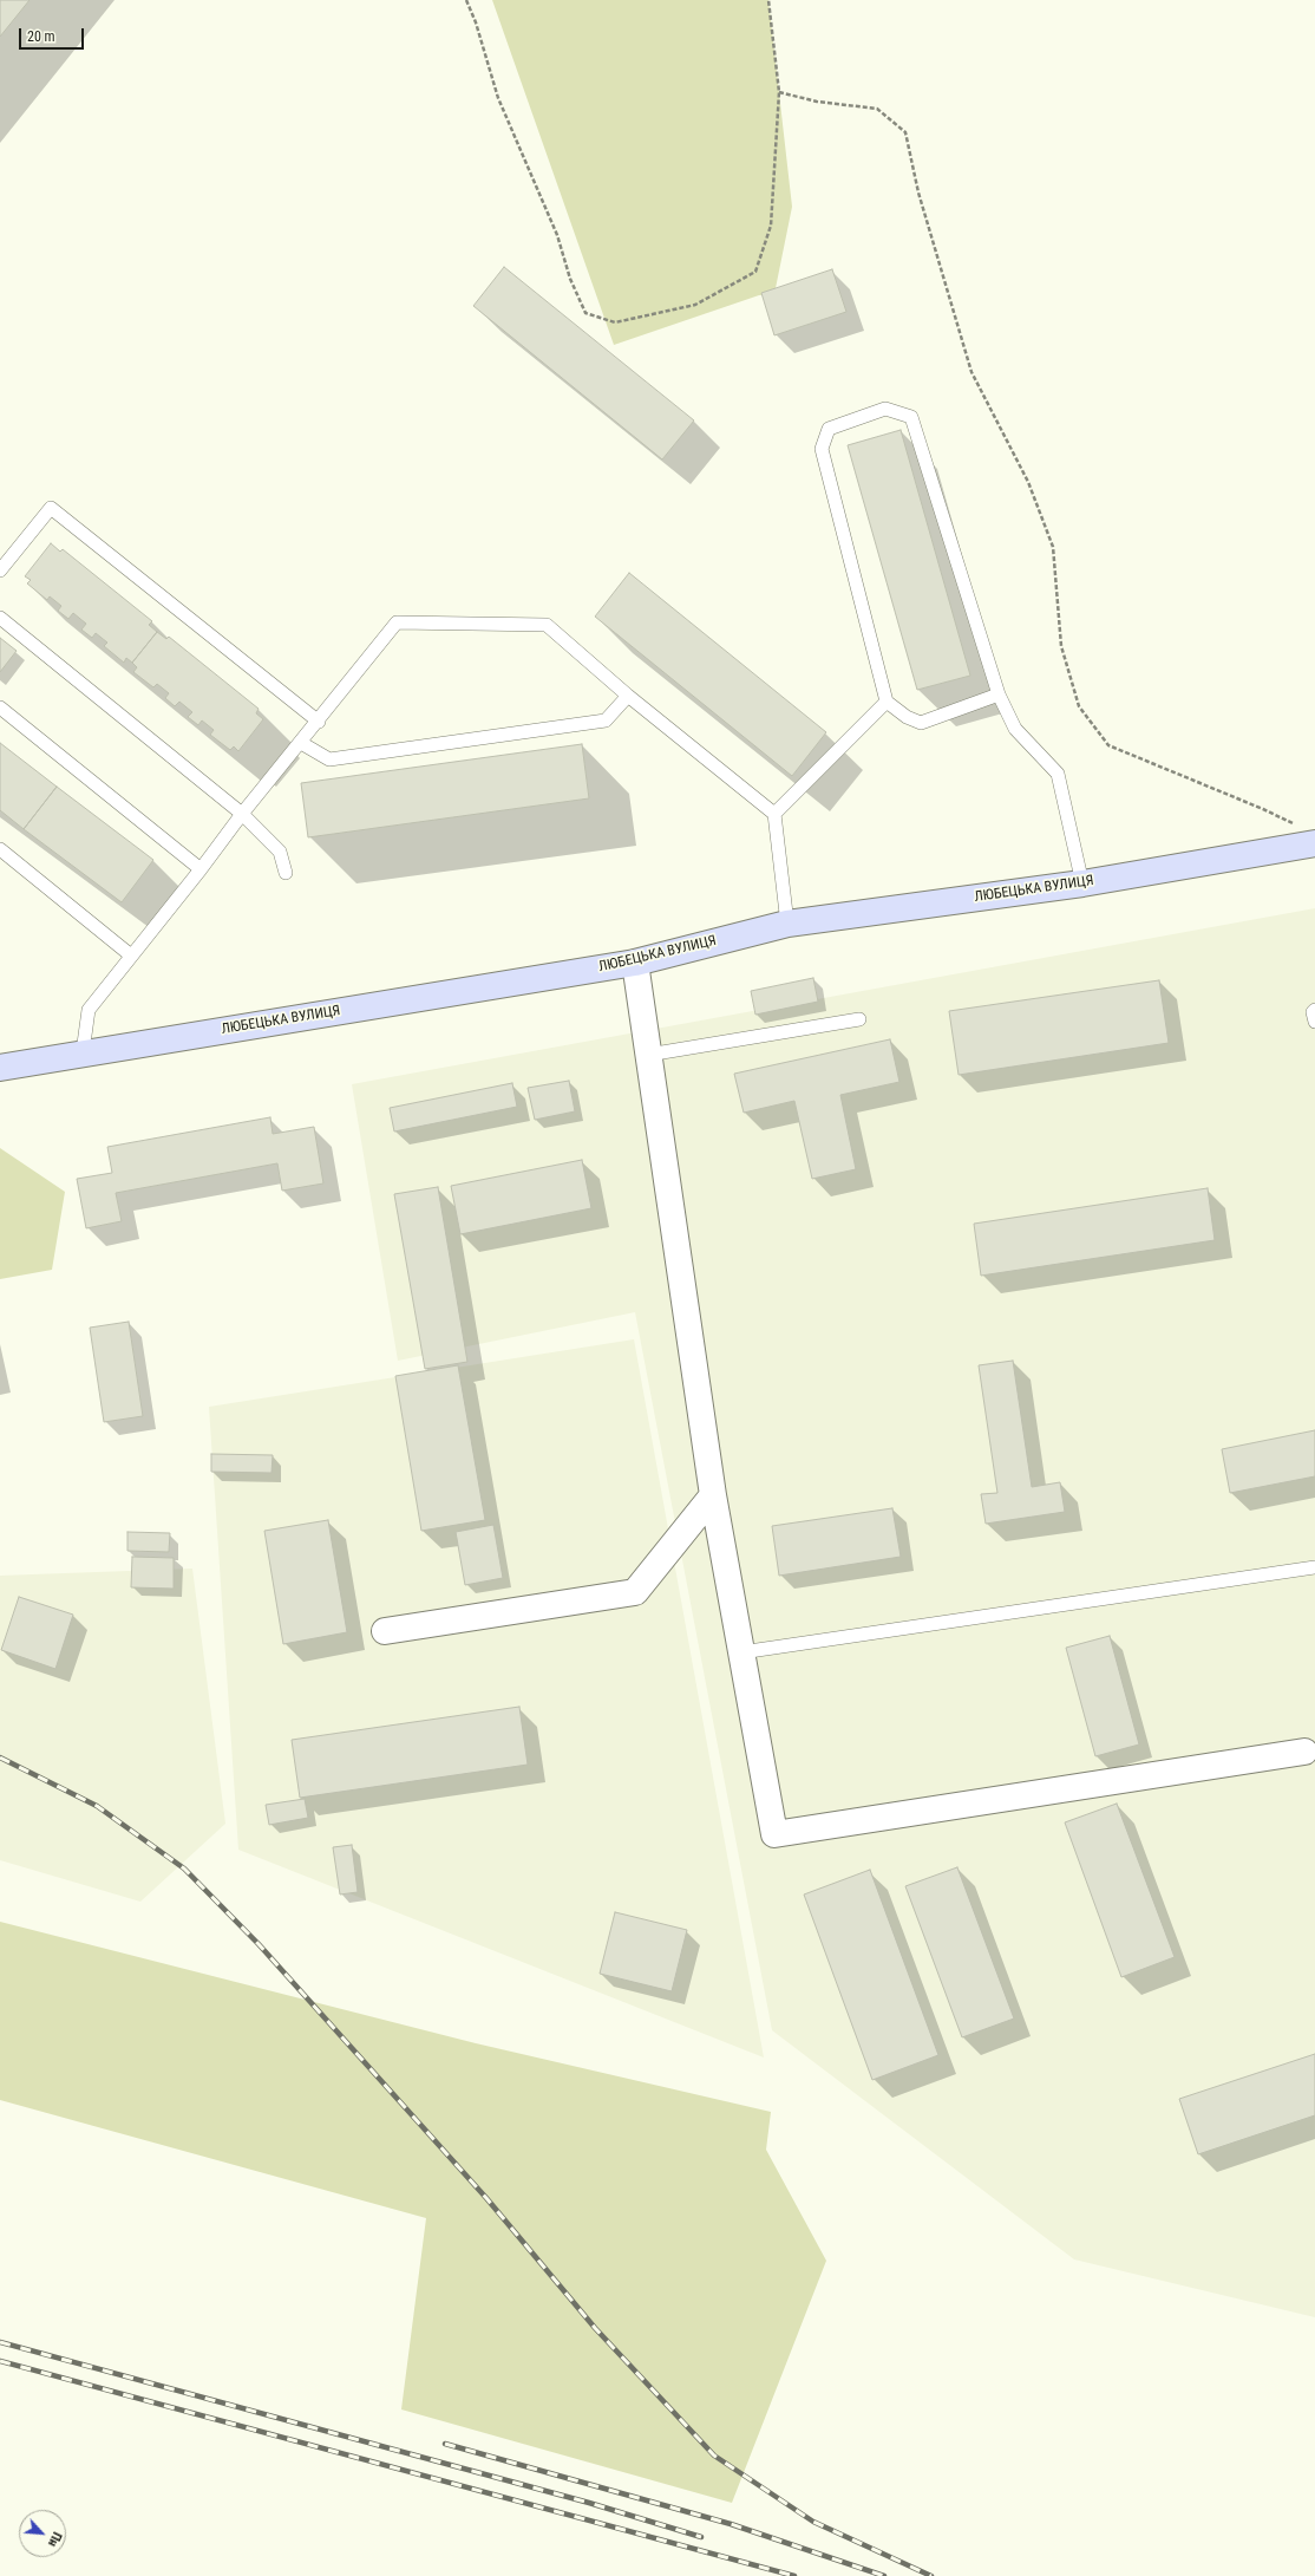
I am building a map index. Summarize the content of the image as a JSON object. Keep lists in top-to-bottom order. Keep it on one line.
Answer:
{"streets":{"main road":["ЛЮБЕЦЬКА ВУЛИЦЯ"]},"scale_bar":"20 m","north":"bottom right"}
